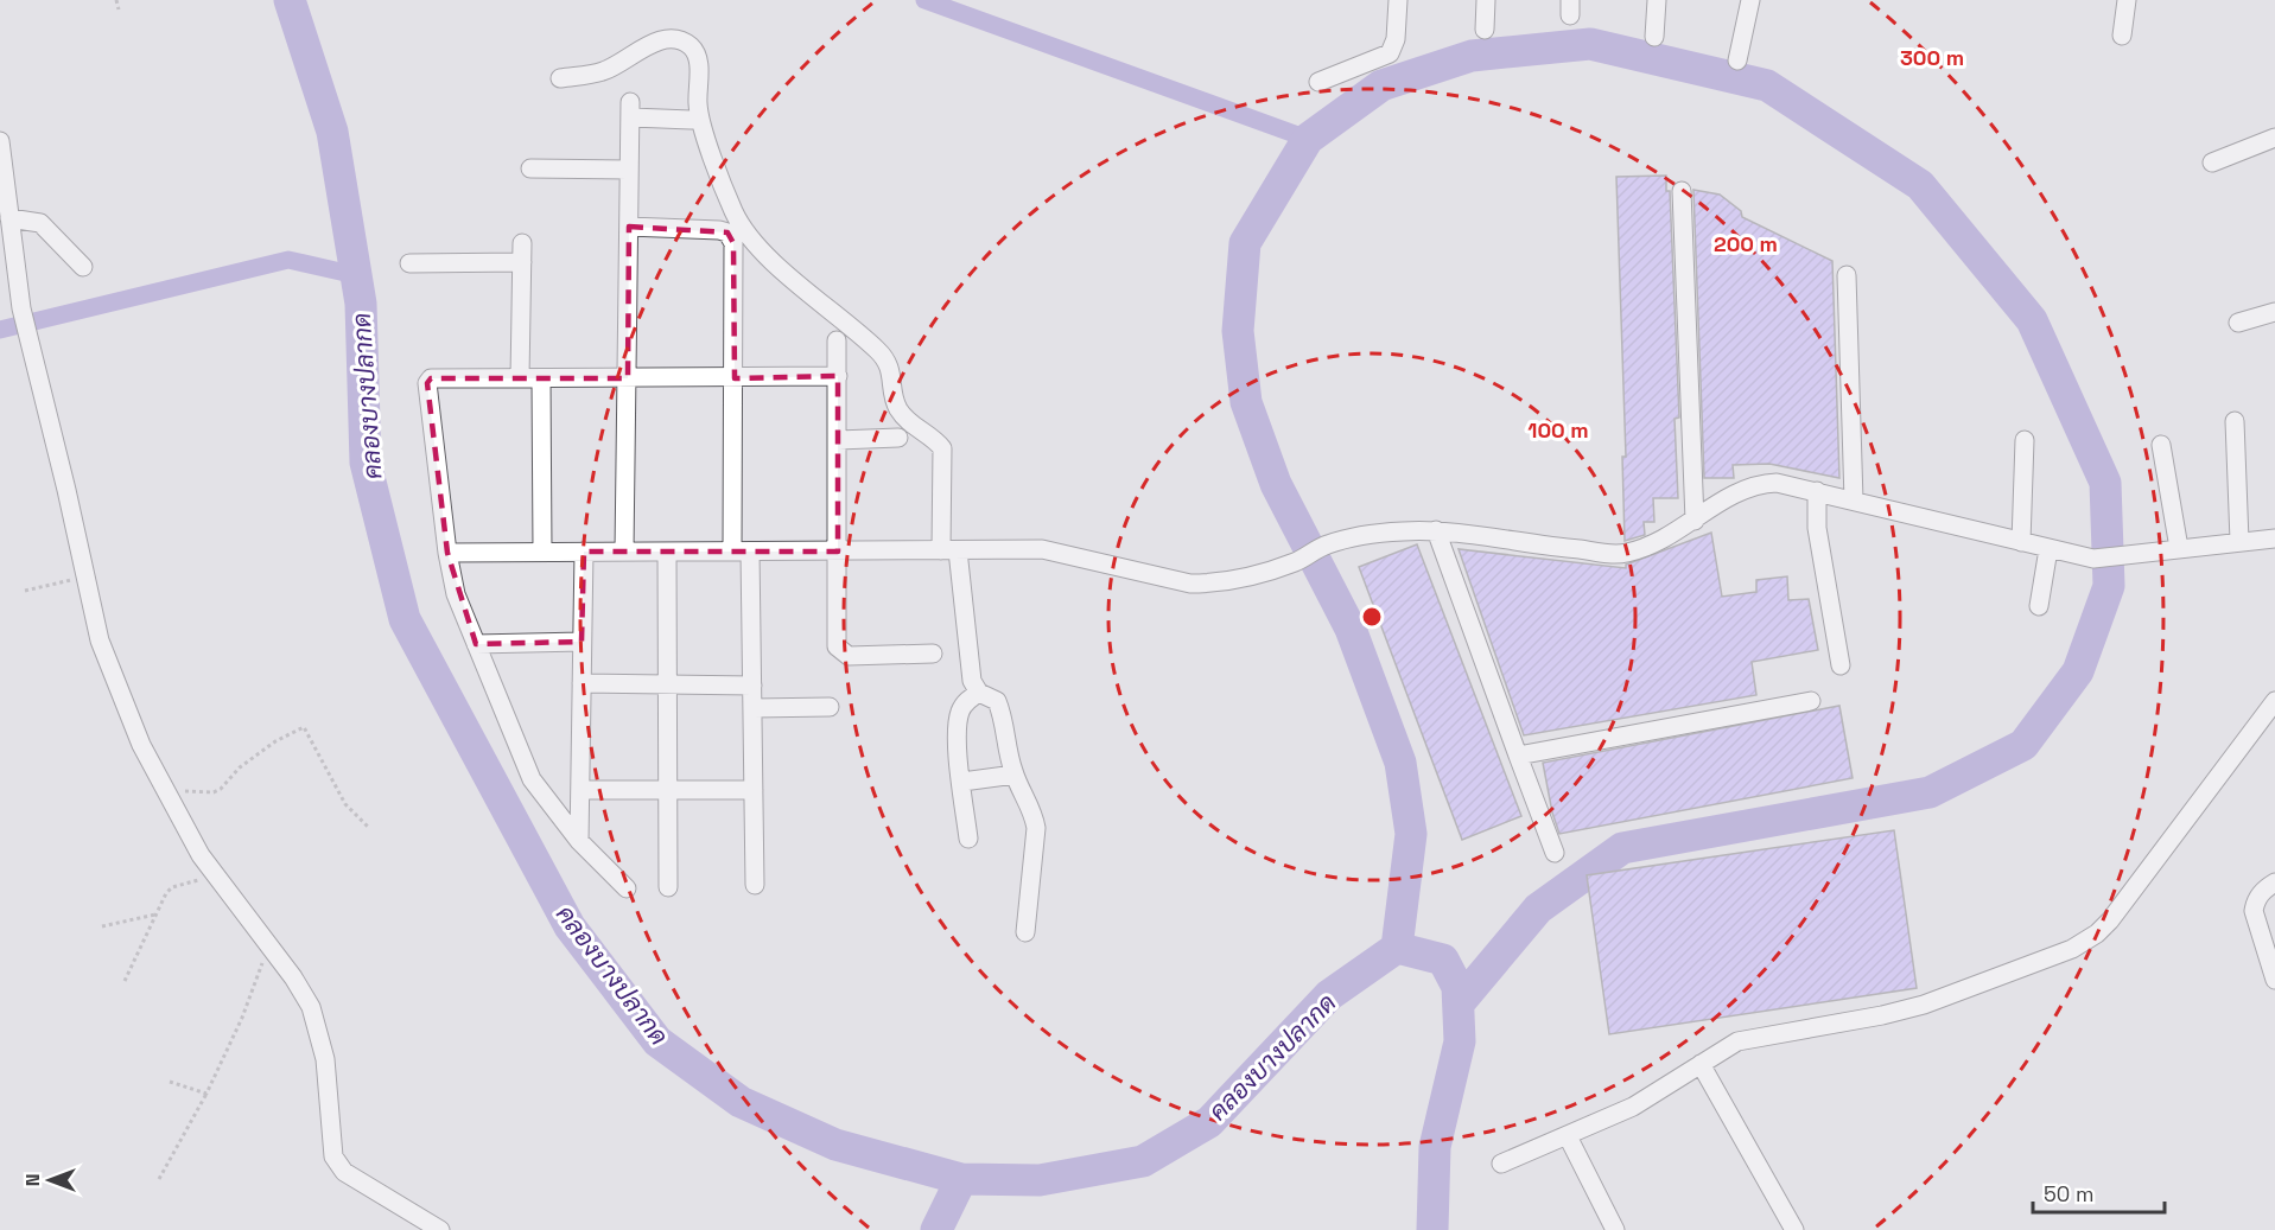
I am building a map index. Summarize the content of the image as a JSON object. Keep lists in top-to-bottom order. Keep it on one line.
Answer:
{"water":["คลองบางปลากด"],"scale_bar":"50 m","north":"left","rings":["300 m","200 m","100 m"]}
